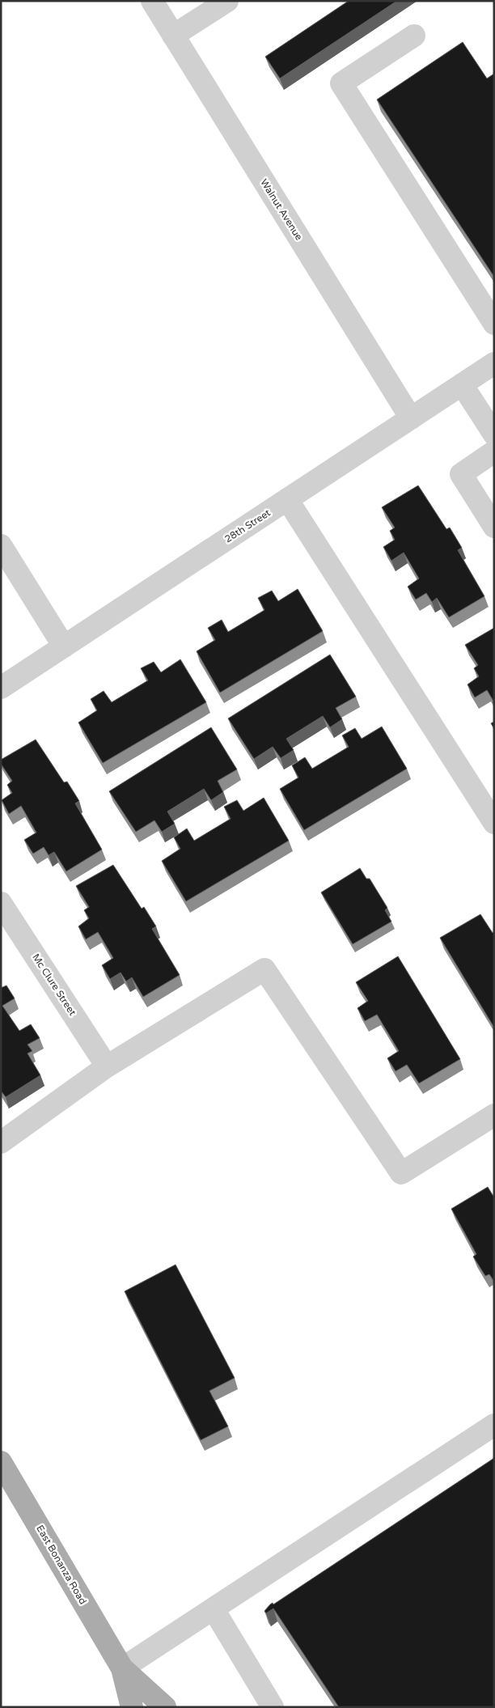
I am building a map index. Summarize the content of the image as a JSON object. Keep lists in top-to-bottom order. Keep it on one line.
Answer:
{"streets":{"main road":["East Bonanza Road"],"street":["Walnut Avenue","28th Street","Mc Clure Street"]},"crossings":[["Walnut Avenue","28th Street"]]}
